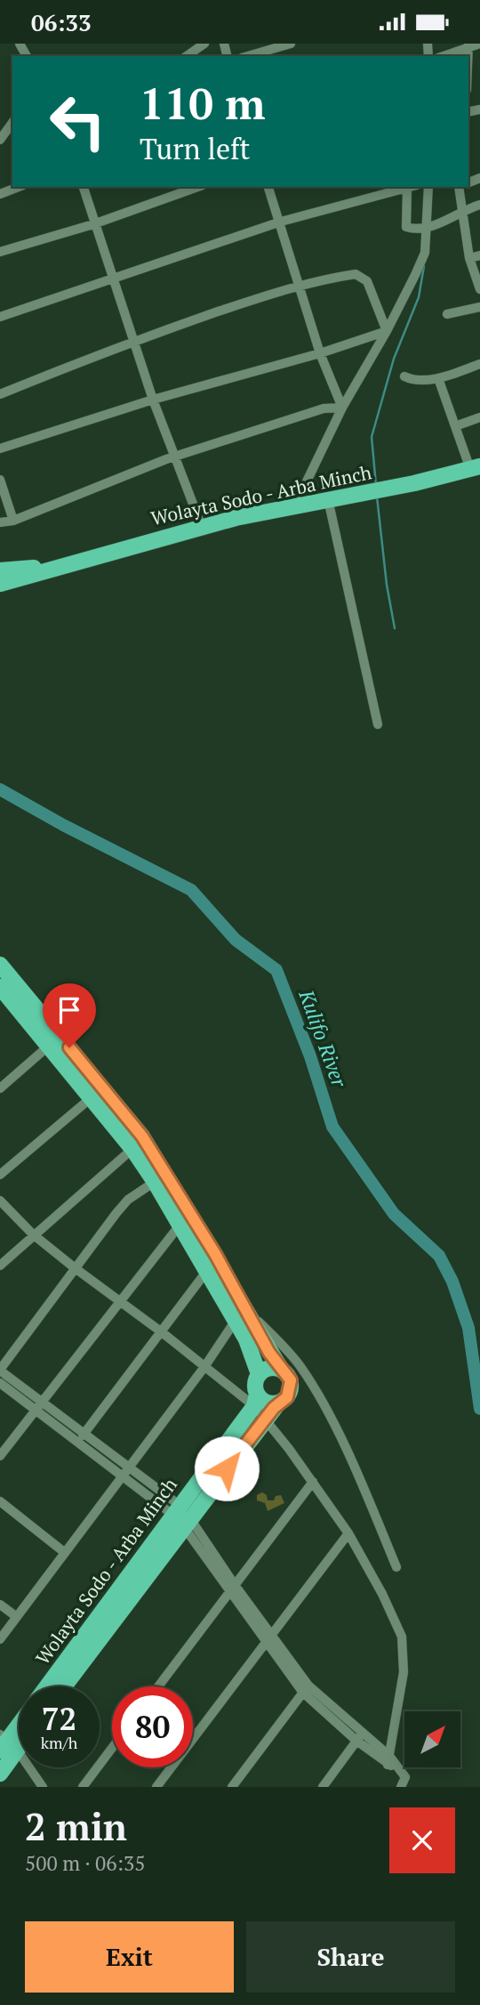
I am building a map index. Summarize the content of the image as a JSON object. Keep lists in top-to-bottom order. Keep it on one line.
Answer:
{"streets":{"highway":["Wolayta Sodo - Arba Minch"]},"water":["Kulifo River"],"north":"top right","page":{"status":"06:33","turn":["110 m","Turn left"],"speed":"72 km/h","limit":"80","heading":["2 min","500 m · 06:35"],"buttons":["Exit","Share"]}}
